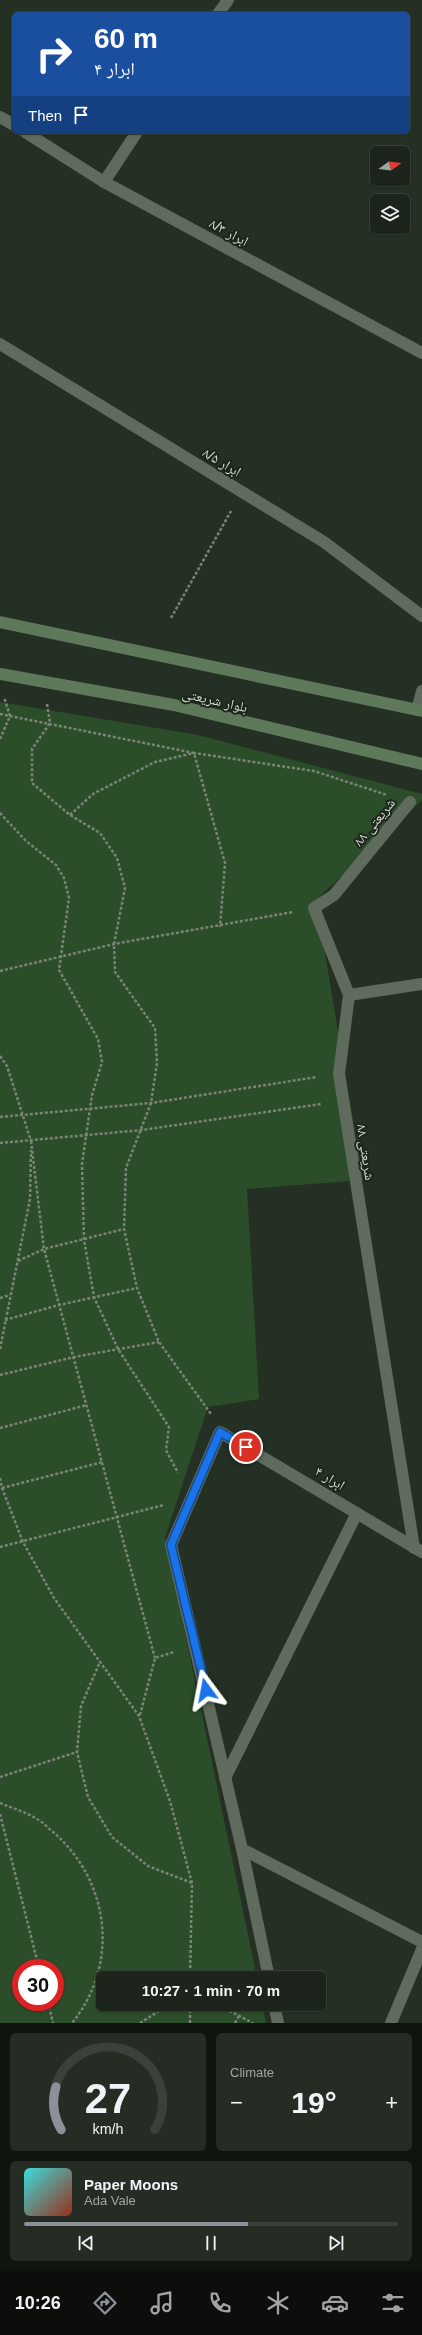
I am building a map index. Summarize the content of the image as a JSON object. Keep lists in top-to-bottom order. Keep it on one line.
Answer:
{"streets":{"main road":["بلوار شریعتی"],"street":["ابرار ۸/۳","ابرار ۸/۵","شریعتی ۸۸","ابرار ۴"]},"crossings":[["شریعتی ۸۸","ابرار ۴"]],"north":"right","page":{"turn":["60 m","ابرار ۴"],"then":"Then","limit":"30","trip":"10:27 · 1 min · 70 m","tile":"Climate","heat":["−","19°","+"],"song":["Paper Moons","Ada Vale"],"tabs":"10:26","gauge":["27","km/h"]}}
